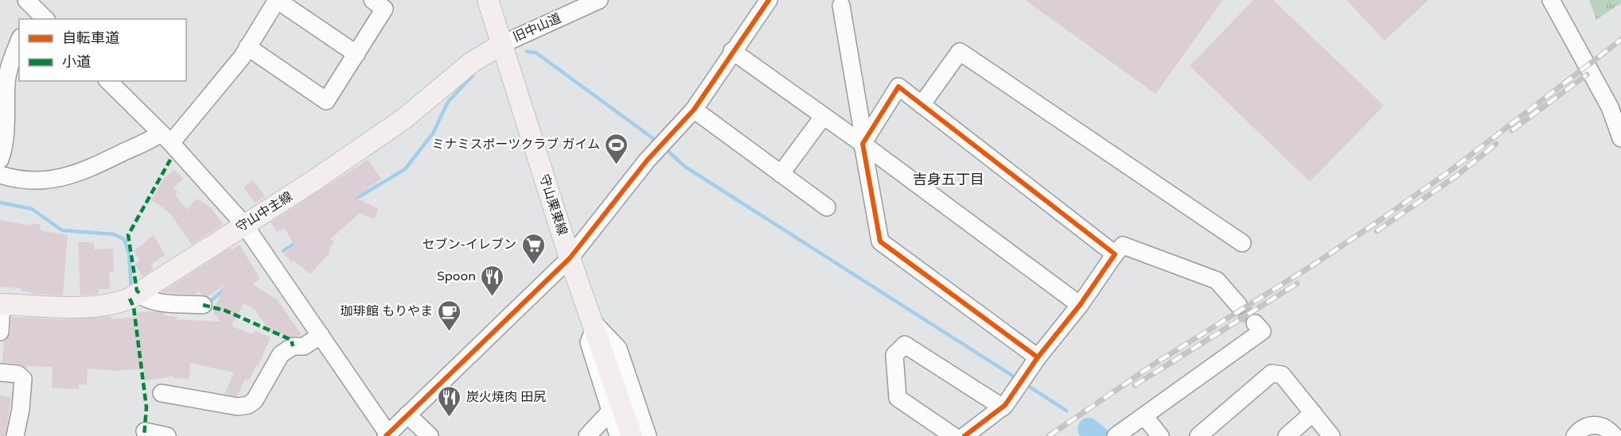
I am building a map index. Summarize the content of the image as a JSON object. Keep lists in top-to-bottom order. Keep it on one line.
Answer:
{"streets":{"main road":["守山栗東線","守山中主線"],"street":["旧中山道"]},"crossings":[["旧中山道","守山栗東線"],["旧中山道","守山中主線"],["守山栗東線","守山中主線"]],"districts":["吉身五丁目"],"places":{"sports":["ミナミスポーツクラブ ガイム"],"supermarket":["セブン-イレブン"],"restaurant":["Spoon","炭火焼肉 田尻"],"cafe":["珈琲館 もりやま"]},"legend":["自転車道","小道"]}
